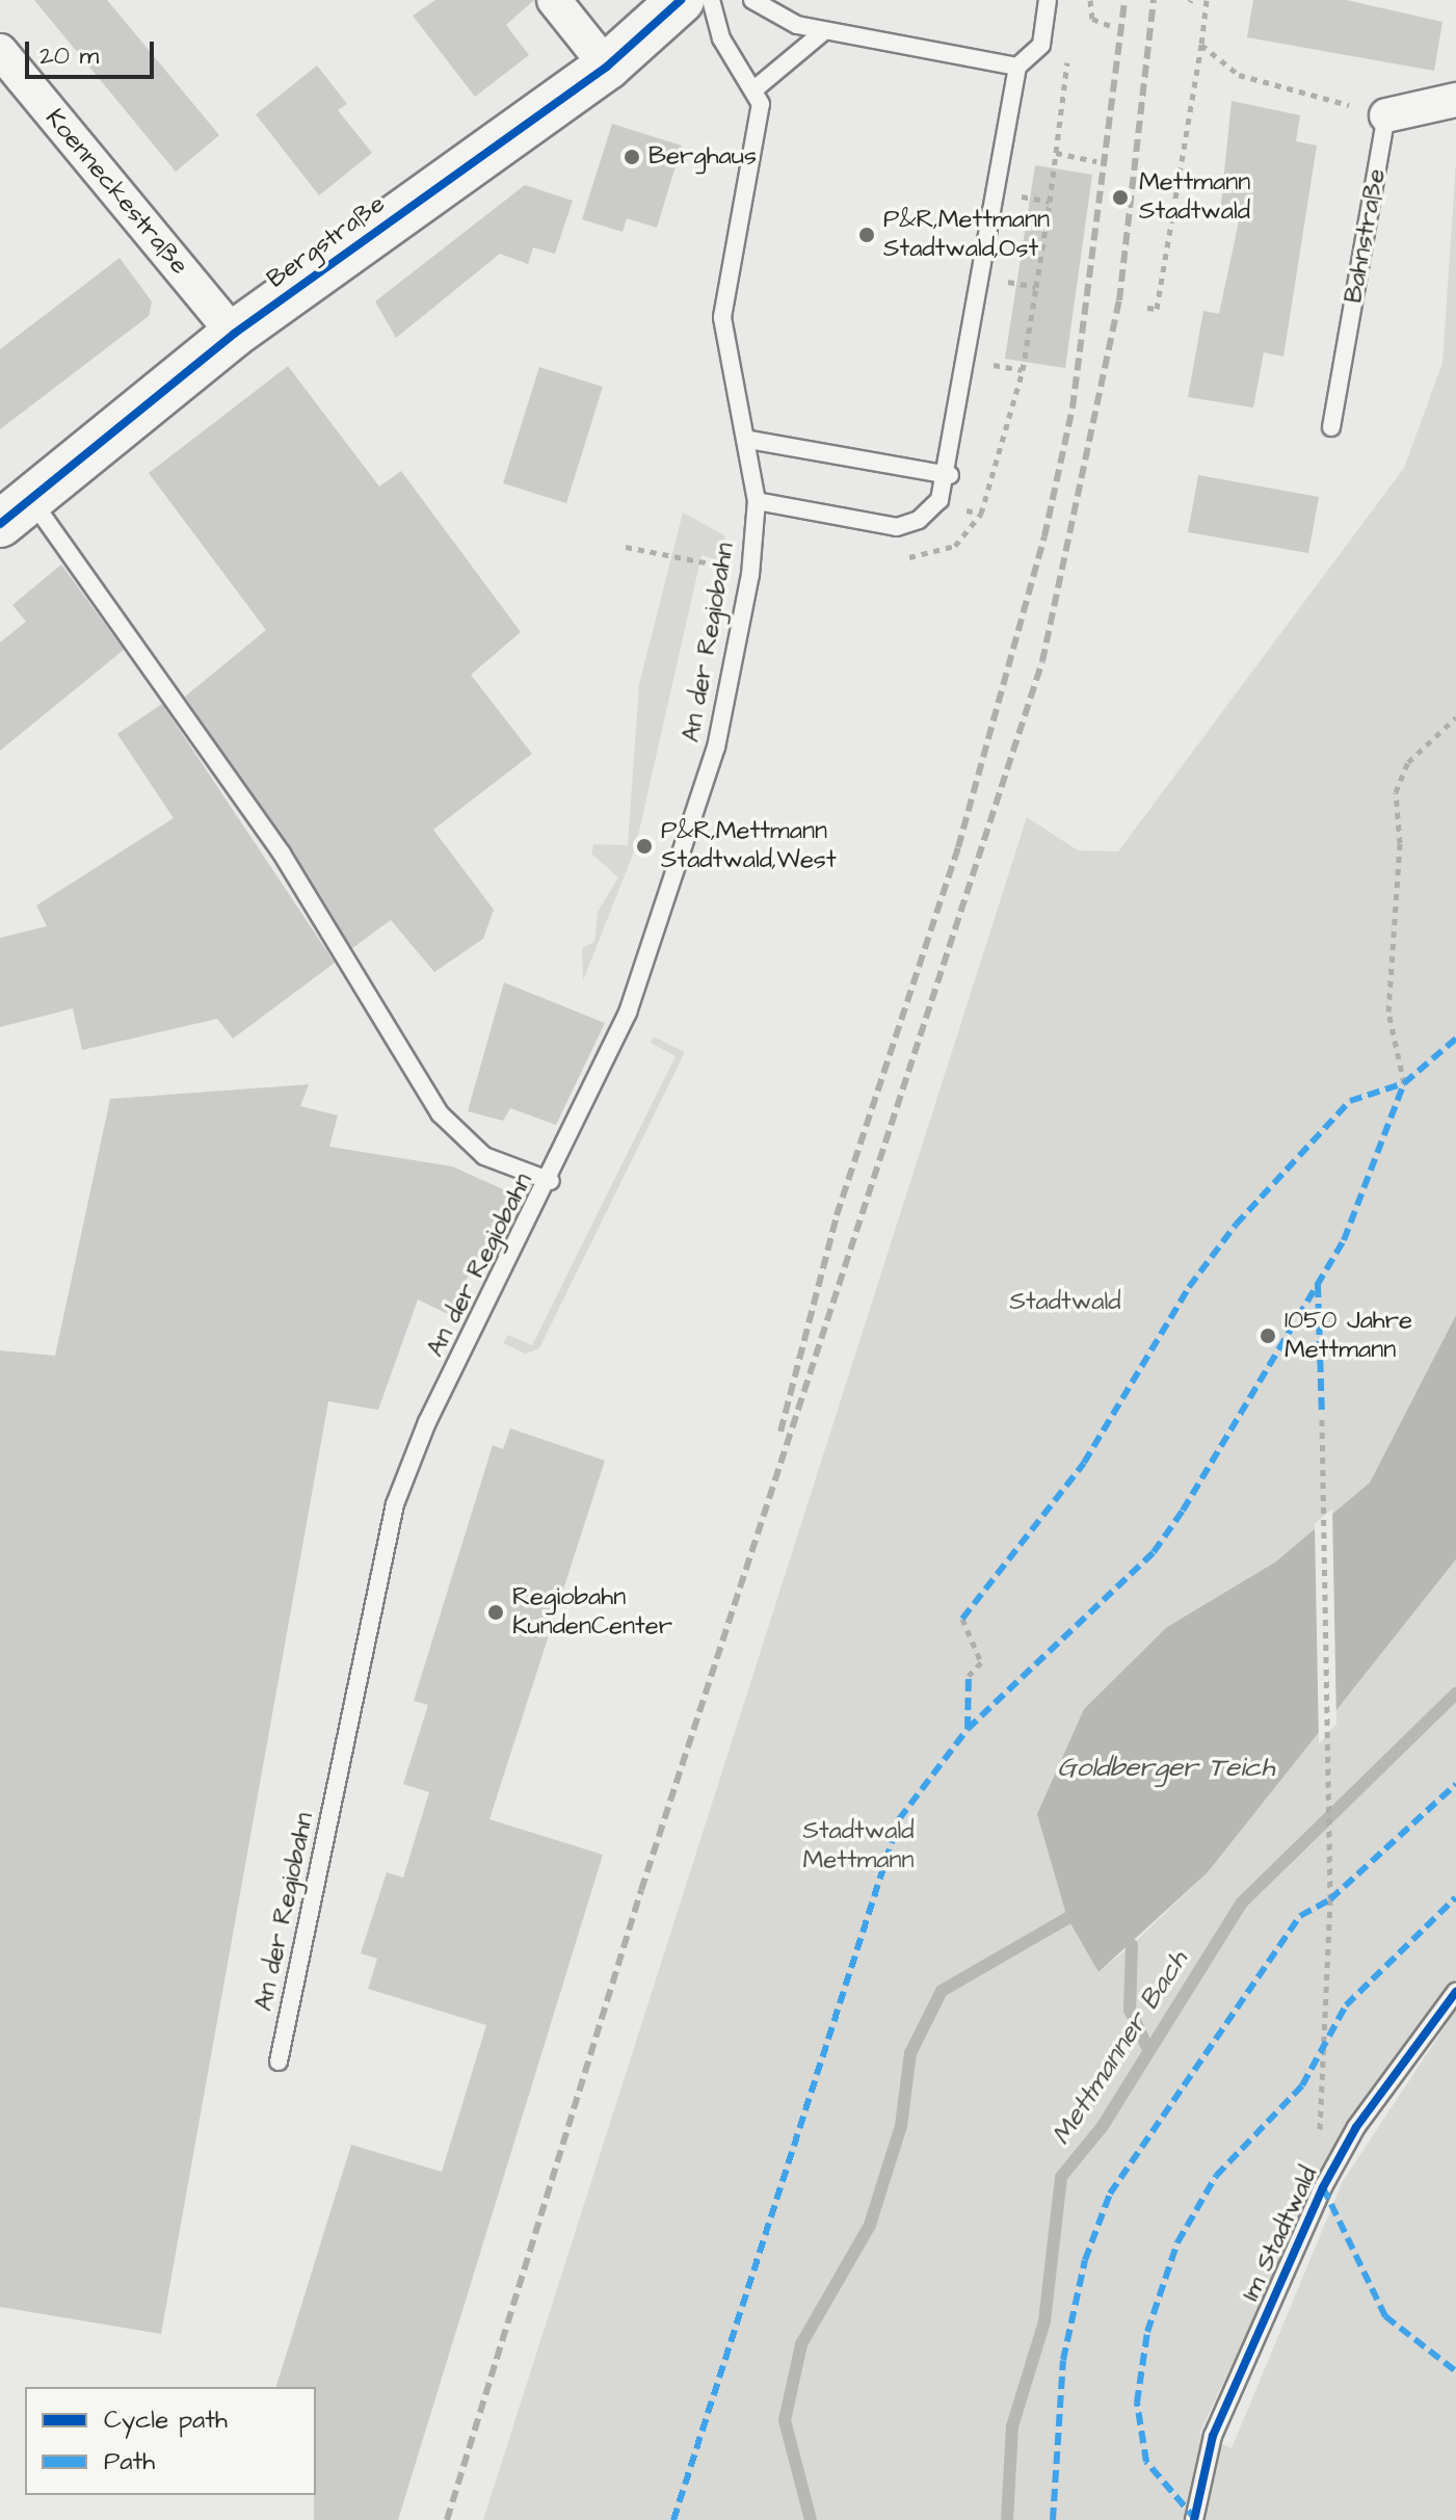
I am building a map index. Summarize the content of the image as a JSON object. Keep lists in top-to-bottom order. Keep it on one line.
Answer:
{"streets":{"street":["Koenneckestraße","Bergstraße"],"lane":["Bahnstraße","An der Regiobahn","Im Stadtwald"]},"crossings":[["Koenneckestraße","Bergstraße"]],"water":["Goldberger Teich","Mettmanner Bach"],"parks":["Stadtwald","Stadtwald Mettmann"],"places":["Berghaus","Mettmann Stadtwald","P&R,Mettmann Stadtwald,Ost","P&R,Mettmann Stadtwald,West","1050 Jahre Mettmann","Regiobahn KundenCenter"],"legend":["Cycle path","Path"],"scale_bar":"20 m"}
